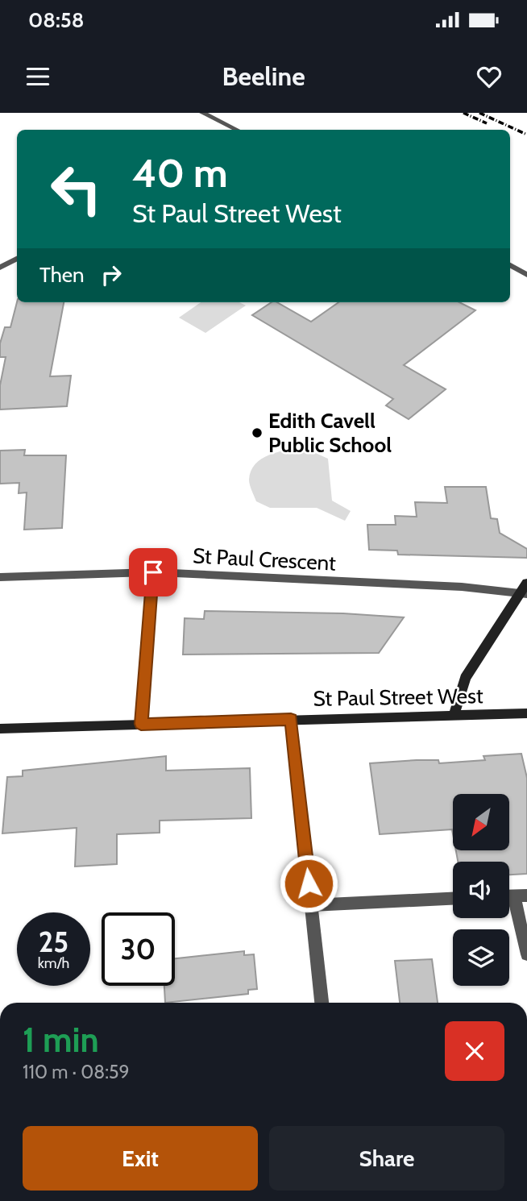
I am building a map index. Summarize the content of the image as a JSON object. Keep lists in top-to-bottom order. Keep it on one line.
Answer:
{"streets":{"main road":["St Paul Street West"],"street":["St Paul Crescent"]},"places":["Edith Cavell Public School"],"north":"bottom left","page":{"status":"08:58","header":"Beeline","turn":["40 m","St Paul Street West"],"then":"Then","speed":"25 km/h","limit":"30","heading":["1 min","110 m · 08:59"],"buttons":["Exit","Share"]}}
